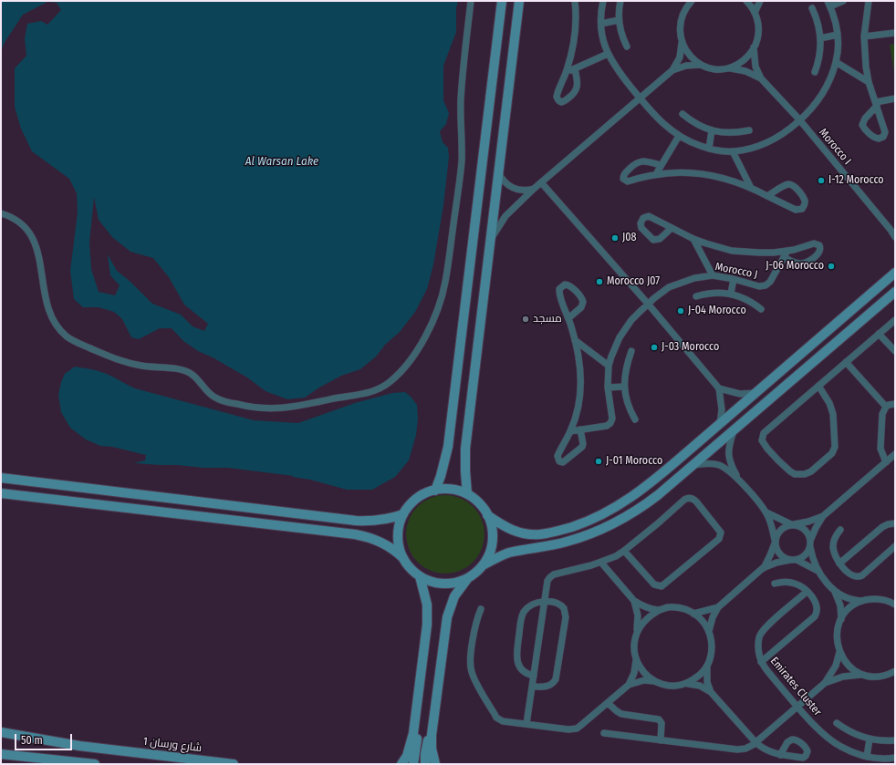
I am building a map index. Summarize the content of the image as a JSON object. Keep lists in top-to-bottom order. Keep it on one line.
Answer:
{"streets":{"street":["Morocco I","Morocco J","Emirates Cluster","شارع ورسان 1"]},"water":["Al Warsan Lake"],"places":["I-12 Morocco","J08","J-06 Morocco","Morocco J07","J-04 Morocco","مسجد","J-03 Morocco","J-01 Morocco"],"scale_bar":"50 m"}
